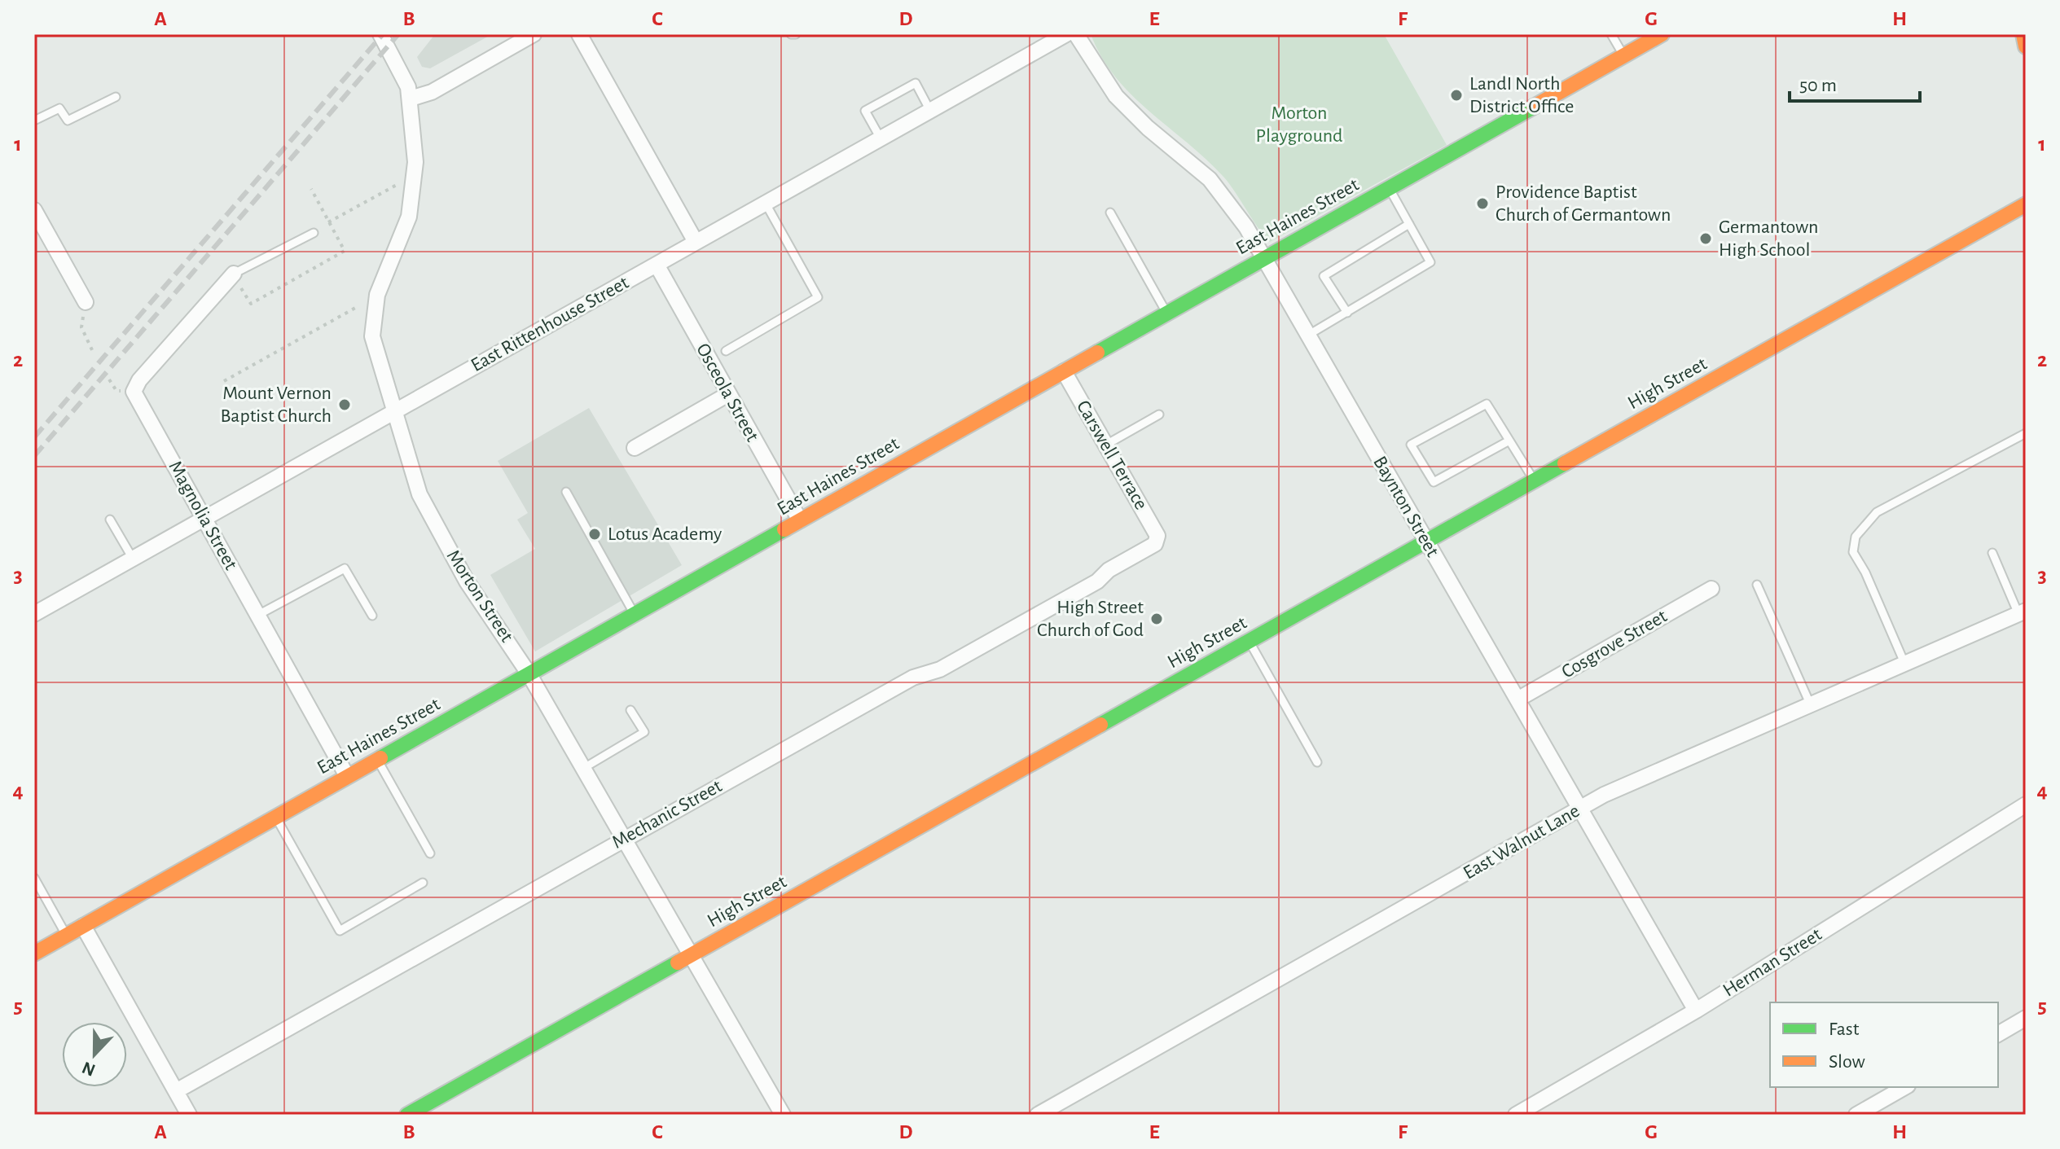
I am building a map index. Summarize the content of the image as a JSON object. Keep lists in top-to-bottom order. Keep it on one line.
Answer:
{"streets":{"street":["East Haines Street","East Rittenhouse Street","High Street","Osceola Street","Carswell Terrace","Baynton Street","Magnolia Street","Morton Street","Cosgrove Street","Mechanic Street","East Walnut Lane","Herman Street"]},"crossings":[["East Haines Street","Osceola Street"],["East Haines Street","Carswell Terrace"],["East Haines Street","Baynton Street"],["East Haines Street","Magnolia Street"],["East Haines Street","Morton Street"],["East Rittenhouse Street","Osceola Street"],["East Rittenhouse Street","Magnolia Street"],["East Rittenhouse Street","Morton Street"],["High Street","Baynton Street"],["High Street","Morton Street"],["Carswell Terrace","Mechanic Street"],["Baynton Street","Cosgrove Street"],["Baynton Street","East Walnut Lane"],["Baynton Street","Herman Street"],["Morton Street","Mechanic Street"]],"parks":["Morton Playground"],"places":["LandI North District Office","Providence Baptist Church of Germantown","Germantown High School","Mount Vernon Baptist Church","Lotus Academy","High Street Church of God"],"legend":["Fast","Slow"],"scale_bar":"50 m","north":"bottom","grid":{"columns":["A","B","C","D","E","F","G","H"],"rows":["1","2","3","4","5"]}}
